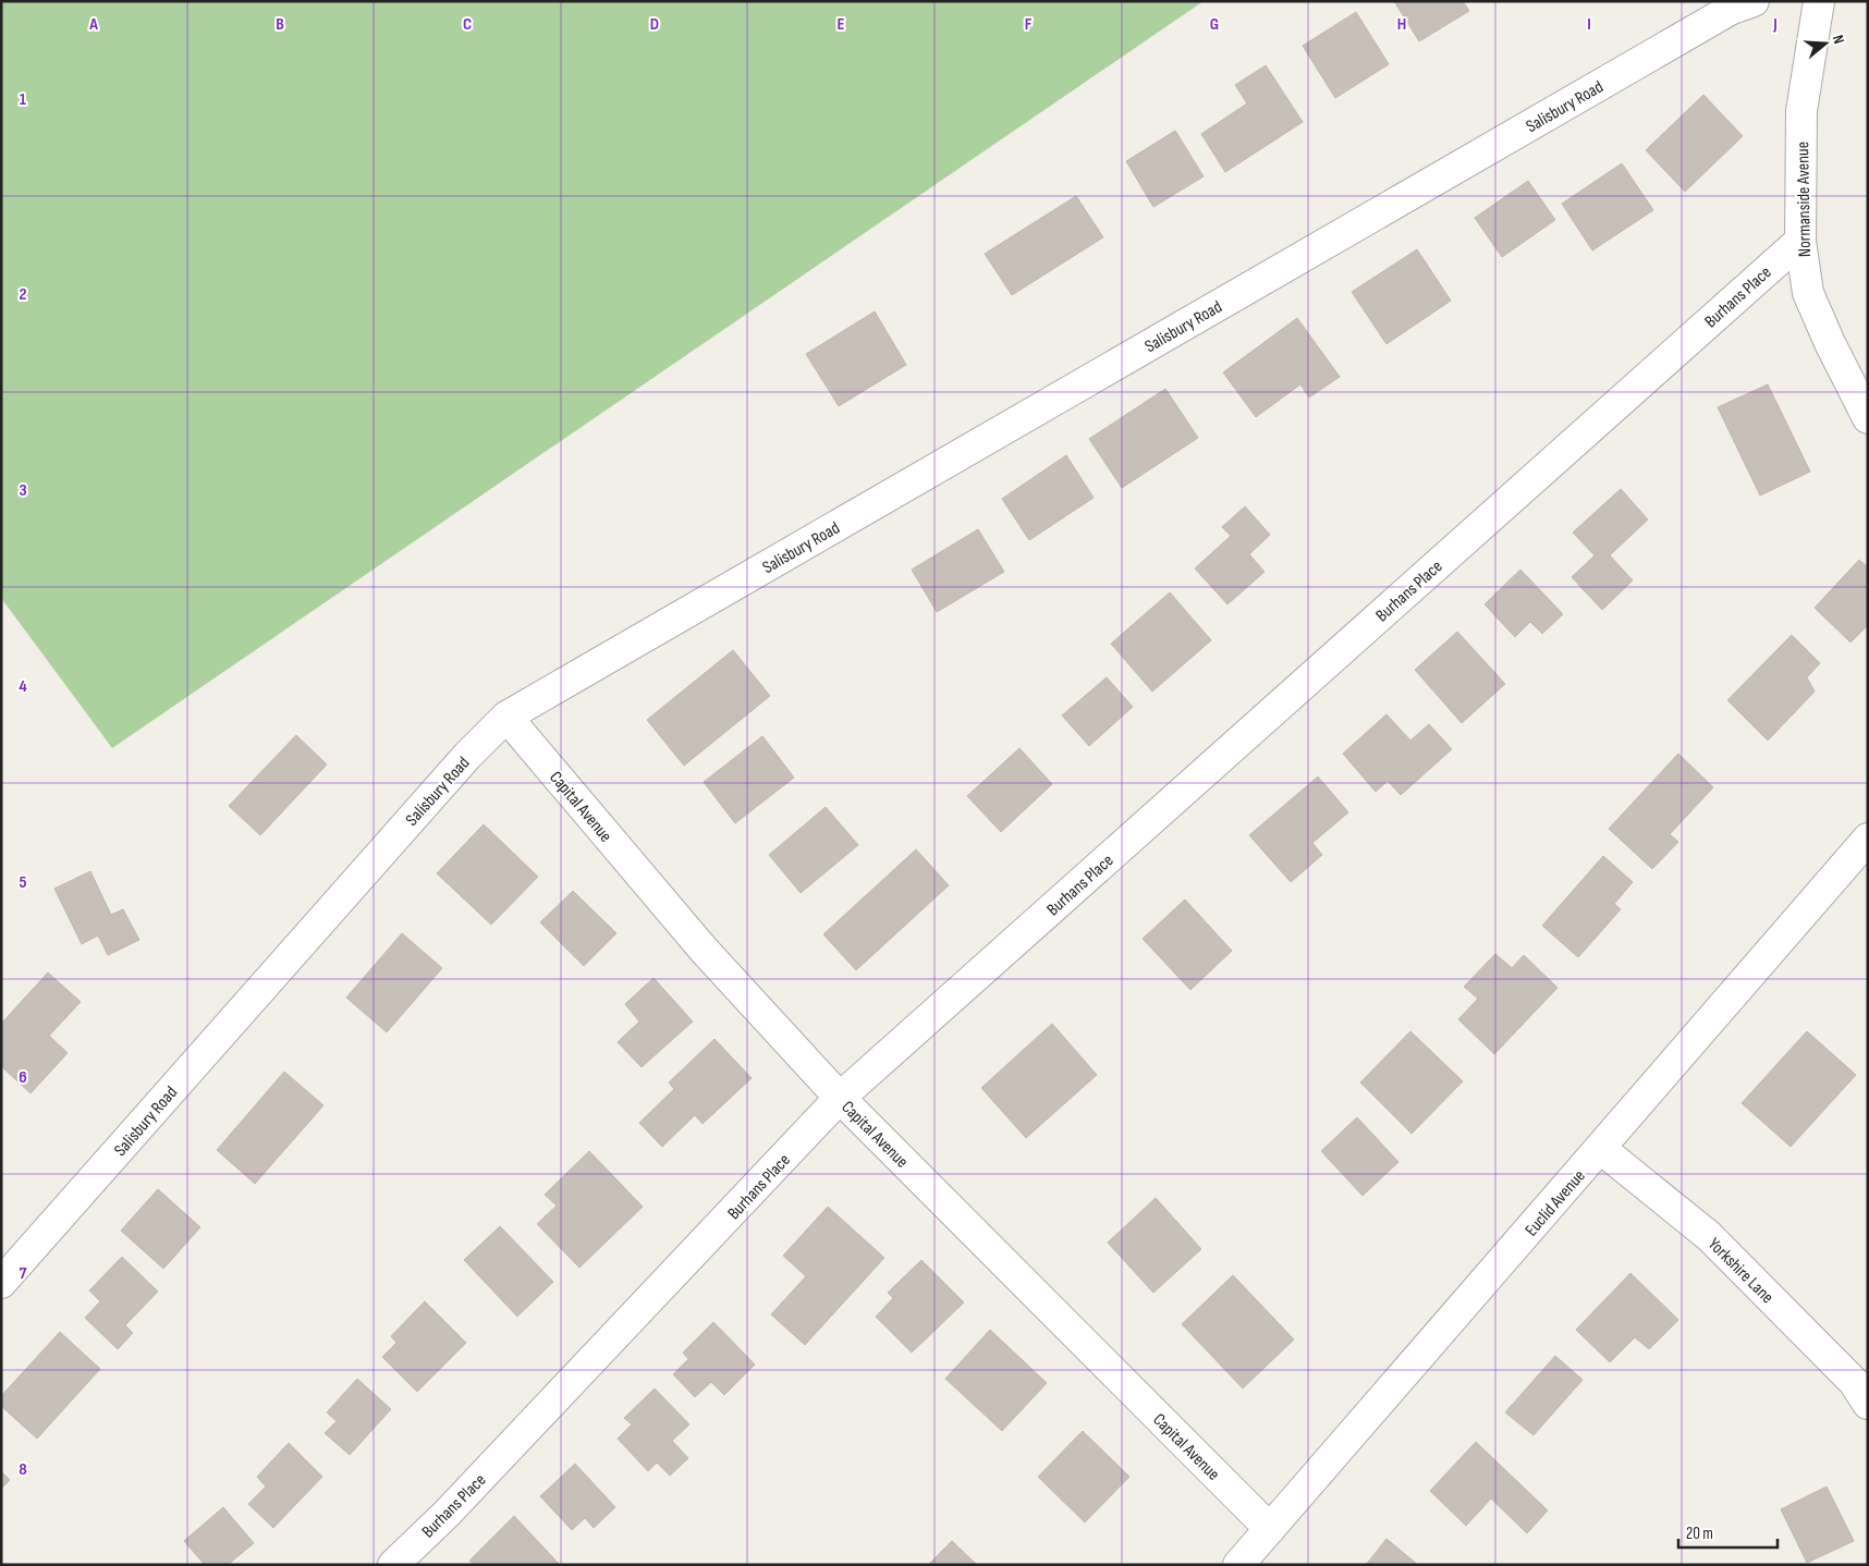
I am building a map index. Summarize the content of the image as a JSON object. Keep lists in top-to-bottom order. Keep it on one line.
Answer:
{"streets":{"street":["Salisbury Road","Normanside Avenue","Burhans Place","Capital Avenue","Euclid Avenue","Yorkshire Lane"]},"crossings":[["Salisbury Road","Capital Avenue"],["Normanside Avenue","Burhans Place"],["Burhans Place","Capital Avenue"],["Capital Avenue","Euclid Avenue"],["Euclid Avenue","Yorkshire Lane"]],"scale_bar":"20 m","north":"right","grid":{"columns":["A","B","C","D","E","F","G","H","I","J"],"rows":["1","2","3","4","5","6","7","8"]}}
